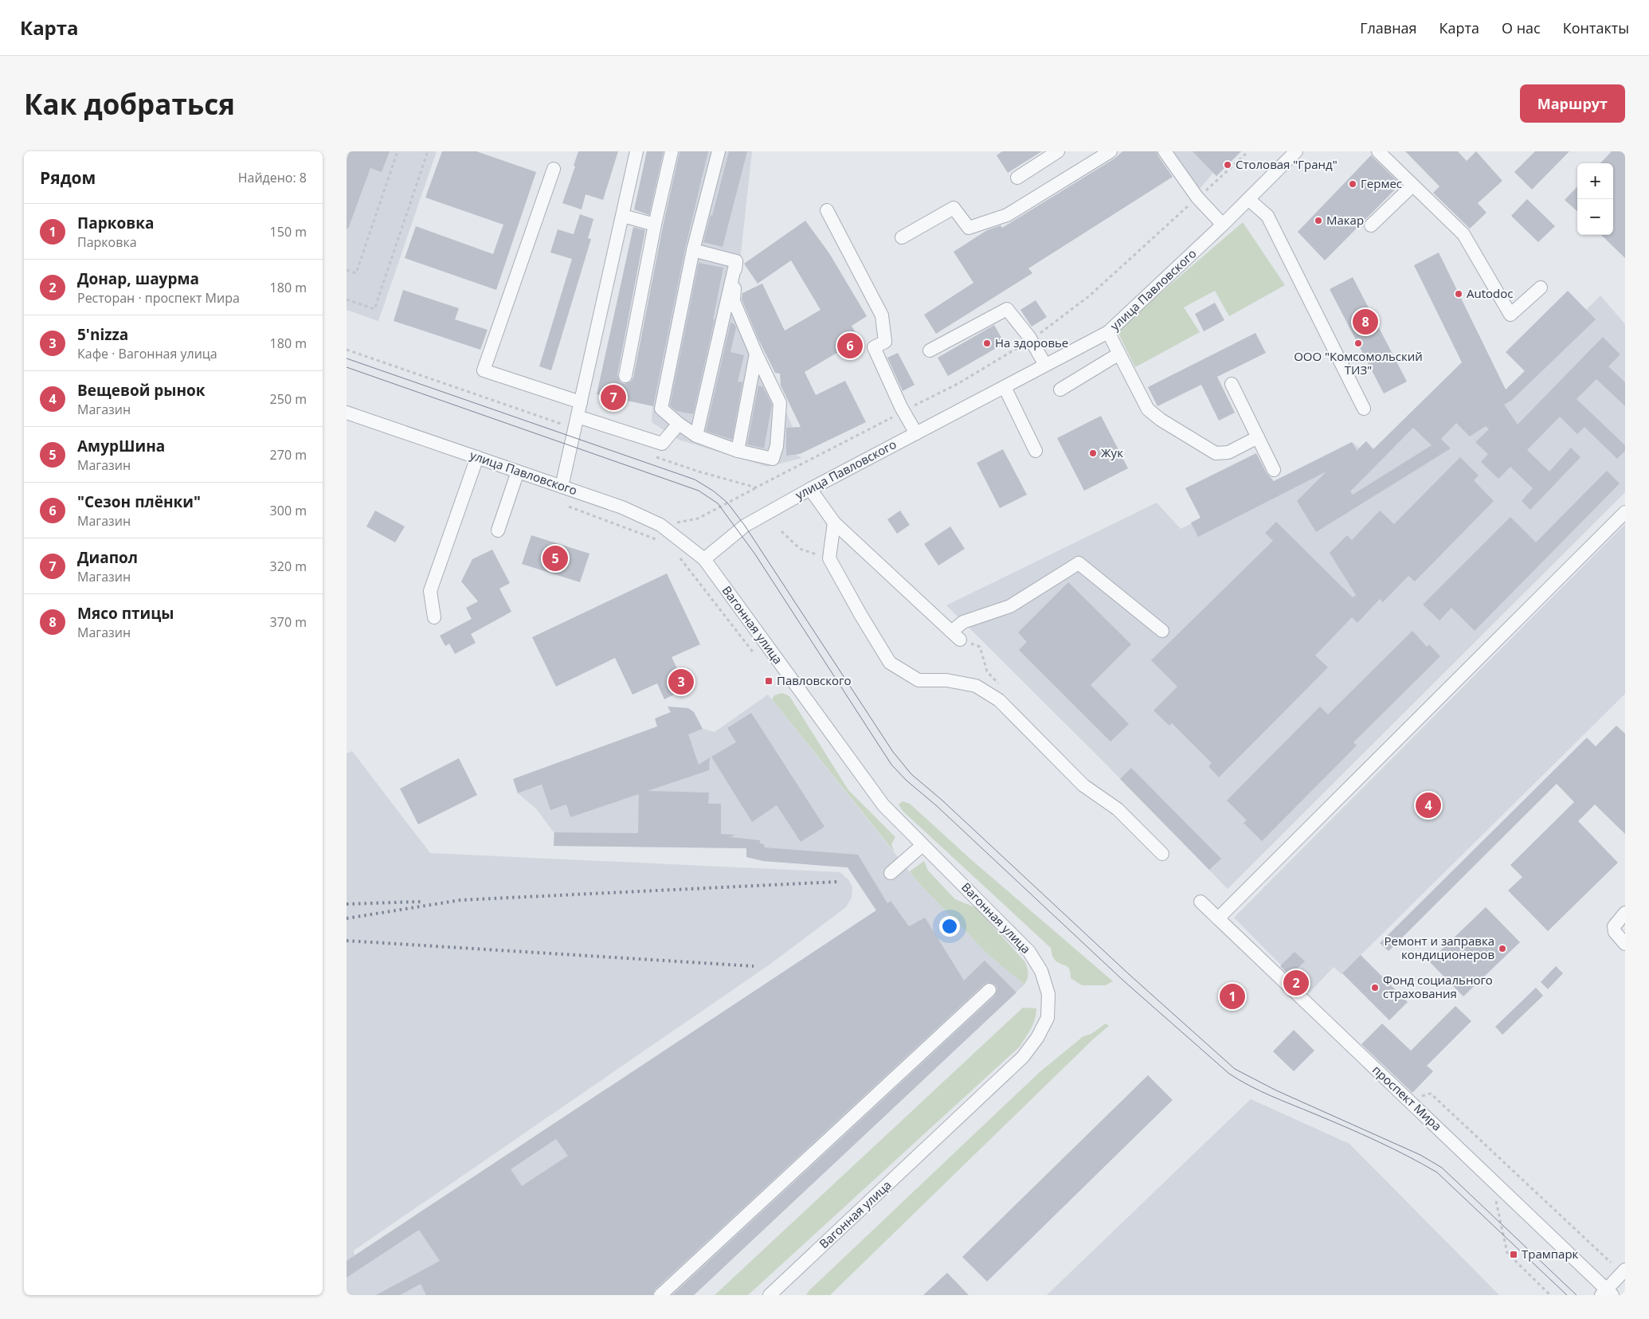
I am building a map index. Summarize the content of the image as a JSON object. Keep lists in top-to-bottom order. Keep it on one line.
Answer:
{"streets":{"street":["улица Павловского","Вагонная улица","проспект Мира"]},"crossings":[["улица Павловского","Вагонная улица"]],"places":{"other":["Столовая \"Гранд\"","Гермес","Макар","Autodoc","На здоровье","ООО \"Комсомольский ТИЗ\"","Жук","Ремонт и заправка кондиционеров","Фонд социального страхования"],"transit":["Павловского","Трампарк"]},"page":{"header":"Карта","nav":["Главная","Карта","О нас","Контакты"],"buttons":"Маршрут","title":"Как добраться","heading":["Рядом","Найдено: 8"],"map_buttons":["+","−"],"list":[{"mark":"1","name":"Парковка","note":"Парковка","value":"150 m"},{"mark":"2","name":"Донар, шаурма","note":"Ресторан · проспект Мира","value":"180 m"},{"mark":"3","name":"5'nizza","note":"Кафе · Вагонная улица","value":"180 m"},{"mark":"4","name":"Вещевой рынок","note":"Магазин","value":"250 m"},{"mark":"5","name":"АмурШина","note":"Магазин","value":"270 m"},{"mark":"6","name":"\"Сезон плёнки\"","note":"Магазин","value":"300 m"},{"mark":"7","name":"Диапол","note":"Магазин","value":"320 m"},{"mark":"8","name":"Мясо птицы","note":"Магазин","value":"370 m"}],"pins":["8","6","7","5","3","4","2","1"]}}
